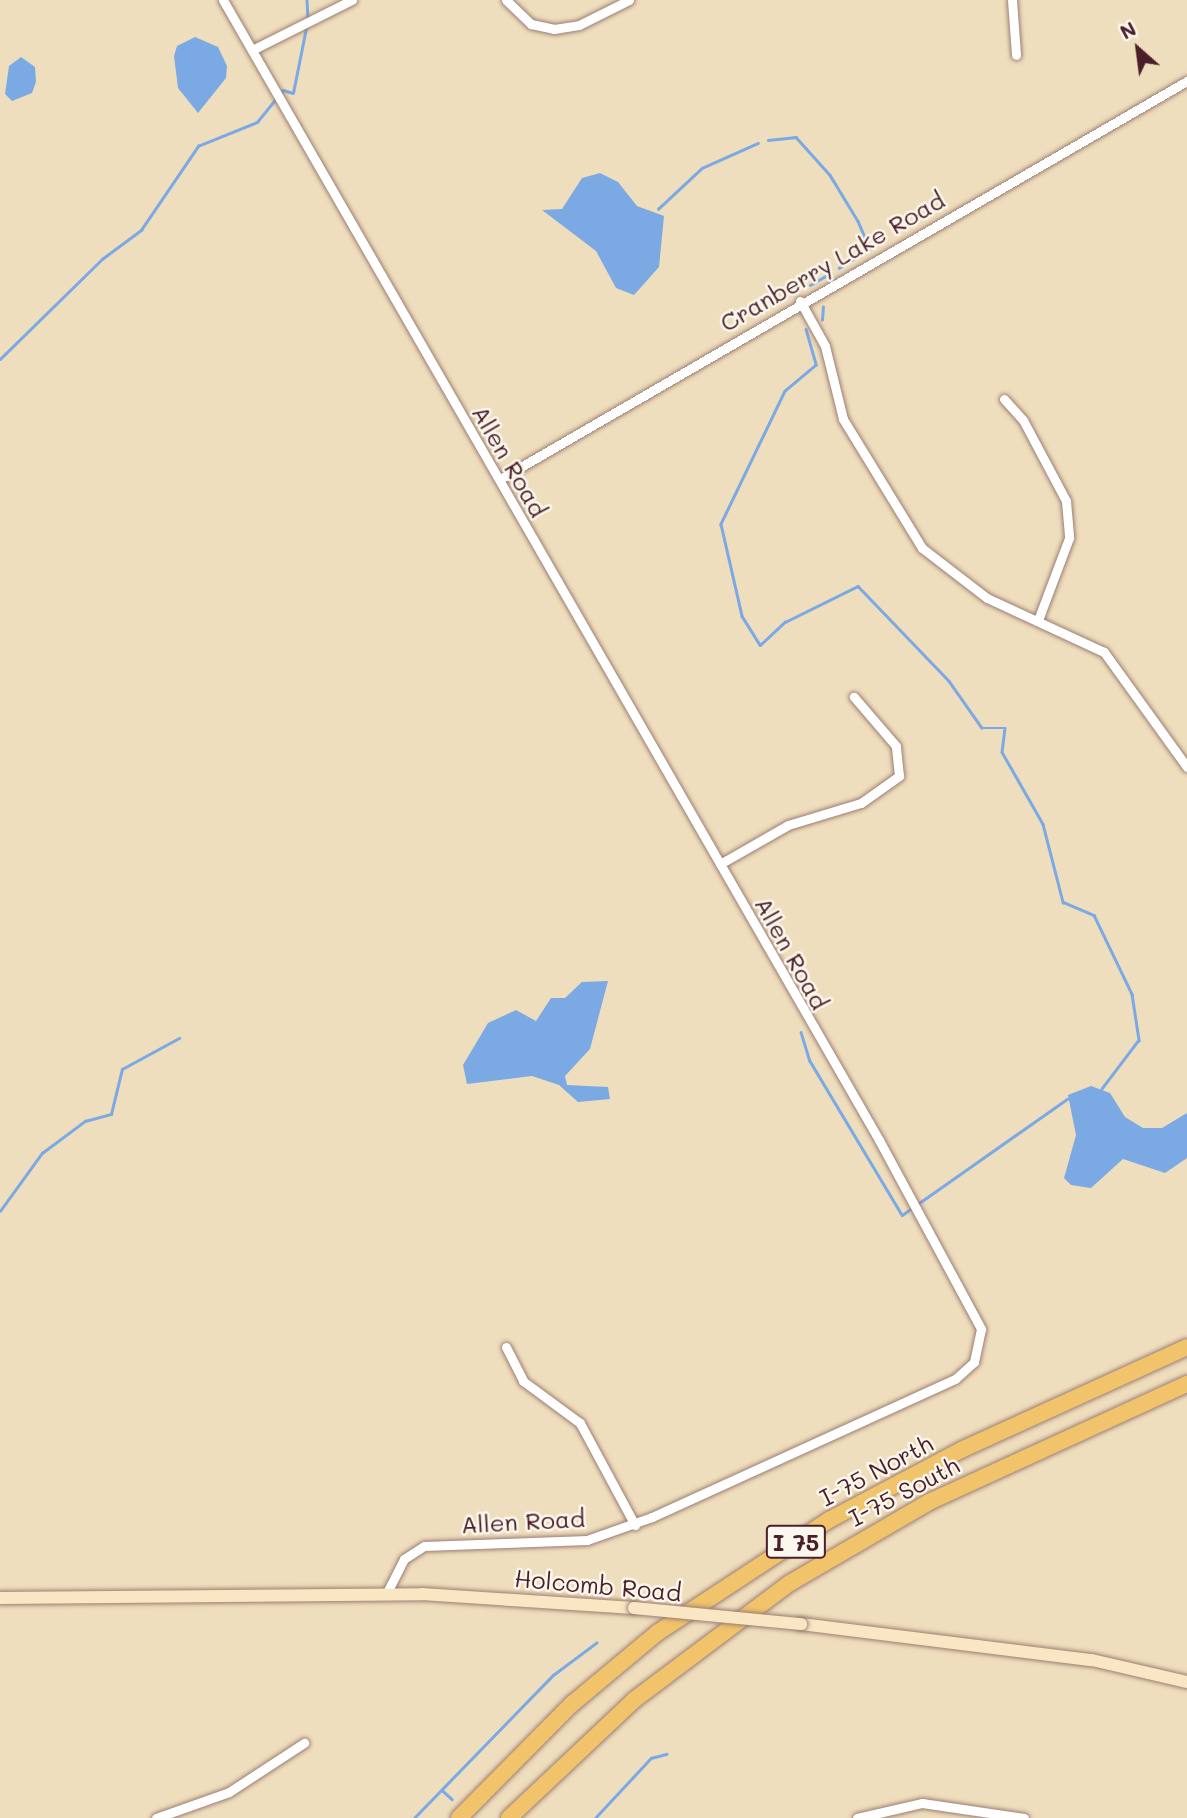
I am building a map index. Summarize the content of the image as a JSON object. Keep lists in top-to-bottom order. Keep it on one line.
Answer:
{"streets":{"highway":["I-75 North","I-75 South","I 75"],"street":["Cranberry Lake Road","Allen Road","Holcomb Road"]},"crossings":[["Cranberry Lake Road","Allen Road"],["Allen Road","Holcomb Road"]],"north":"top left"}
